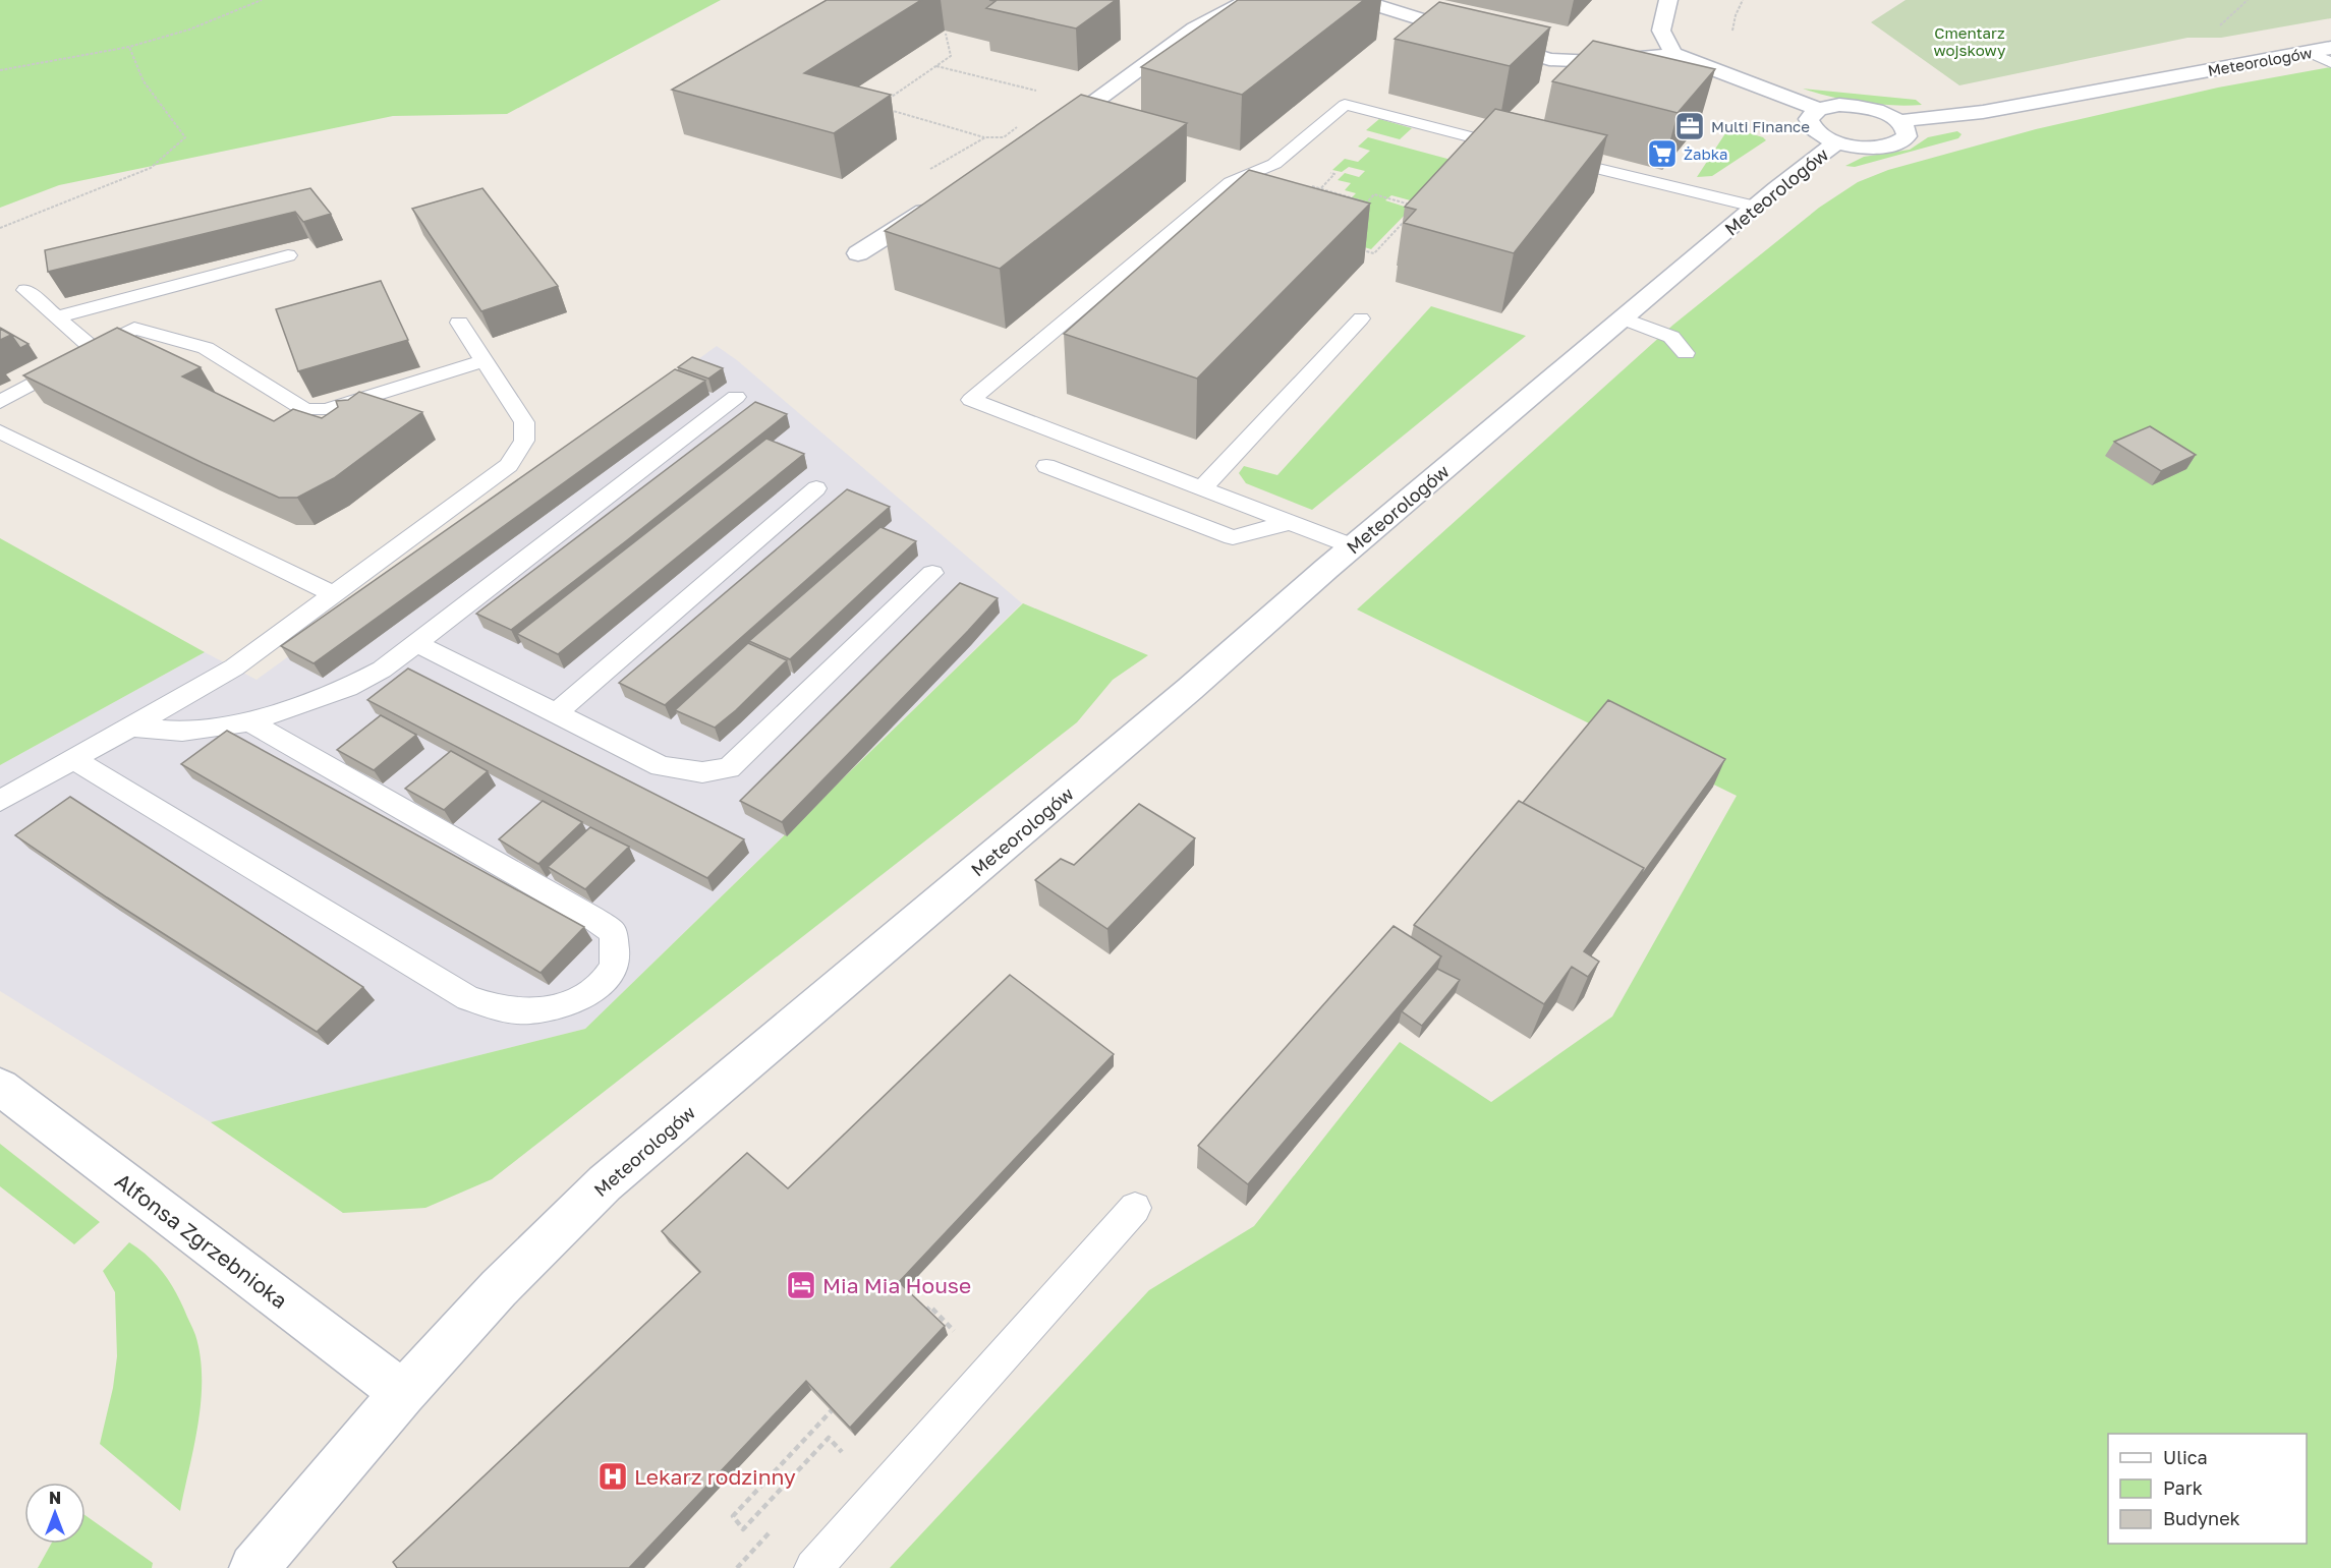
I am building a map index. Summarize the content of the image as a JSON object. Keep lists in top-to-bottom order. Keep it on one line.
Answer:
{"streets":{"street":["Meteorologów","Alfonsa Zgrzebnioka"]},"crossings":[["Meteorologów","Alfonsa Zgrzebnioka"]],"parks":["Cmentarz wojskowy"],"places":{"office":["Multi Finance"],"supermarket":["Żabka"],"hotel":["Mia Mia House"],"hospital":["Lekarz rodzinny"]},"legend":["Ulica","Park","Budynek"],"north":"top"}
